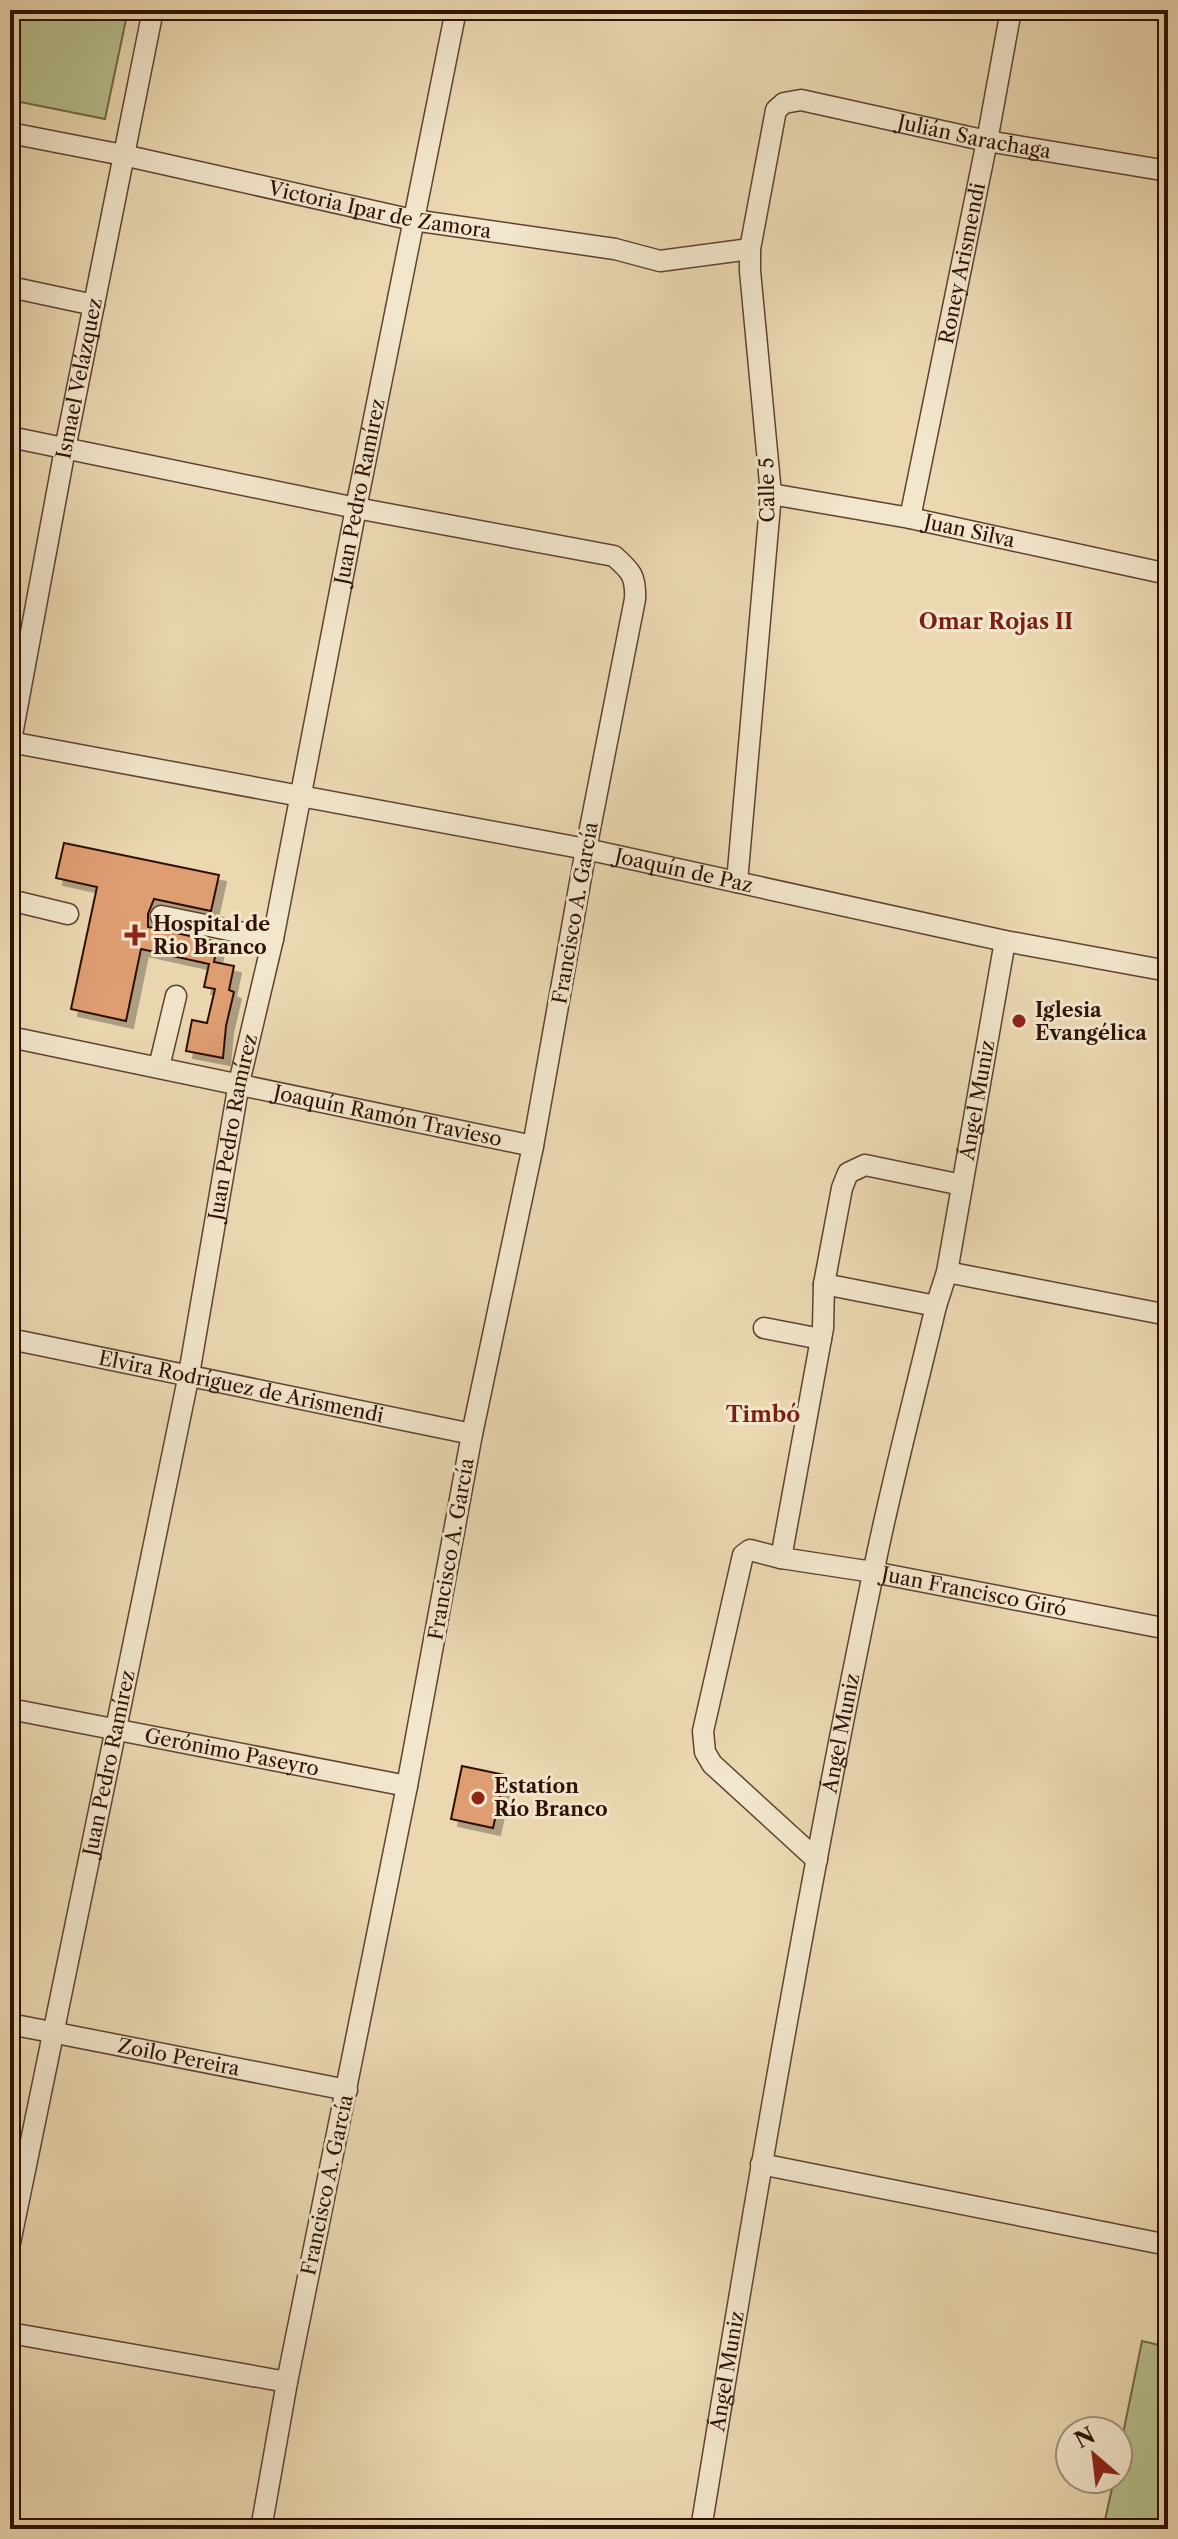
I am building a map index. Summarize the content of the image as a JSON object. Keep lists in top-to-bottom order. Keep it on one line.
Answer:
{"streets":{"street":["Julián Sarachaga","Victoria Ipar de Zamora","Roney Arismendi","Ismael Velázquez","Calle 5","Juan Pedro Ramírez","Juan Silva","Joaquín de Paz","Francisco A. García","Ángel Muniz","Joaquín Ramón Travieso","Elvira Rodríguez de Arismendi","Juan Francisco Giró","Gerónimo Paseyro","Zoilo Pereira"]},"crossings":[["Julián Sarachaga","Roney Arismendi"],["Julián Sarachaga","Calle 5"],["Victoria Ipar de Zamora","Ismael Velázquez"],["Victoria Ipar de Zamora","Calle 5"],["Victoria Ipar de Zamora","Juan Pedro Ramírez"],["Roney Arismendi","Juan Silva"],["Ismael Velázquez","Joaquín de Paz"],["Calle 5","Juan Silva"],["Calle 5","Joaquín de Paz"],["Juan Pedro Ramírez","Joaquín de Paz"],["Juan Pedro Ramírez","Francisco A. García"],["Juan Pedro Ramírez","Joaquín Ramón Travieso"],["Juan Pedro Ramírez","Elvira Rodríguez de Arismendi"],["Juan Pedro Ramírez","Gerónimo Paseyro"],["Juan Pedro Ramírez","Zoilo Pereira"],["Joaquín de Paz","Francisco A. García"],["Joaquín de Paz","Ángel Muniz"],["Francisco A. García","Joaquín Ramón Travieso"],["Francisco A. García","Elvira Rodríguez de Arismendi"],["Francisco A. García","Gerónimo Paseyro"],["Francisco A. García","Zoilo Pereira"],["Ángel Muniz","Juan Francisco Giró"]],"districts":["Omar Rojas II","Timbó"],"places":{"health":["Hospital de Rio Branco"],"other":["Iglesia Evangélica","Estatíon Río Branco"]},"north":"top left"}
